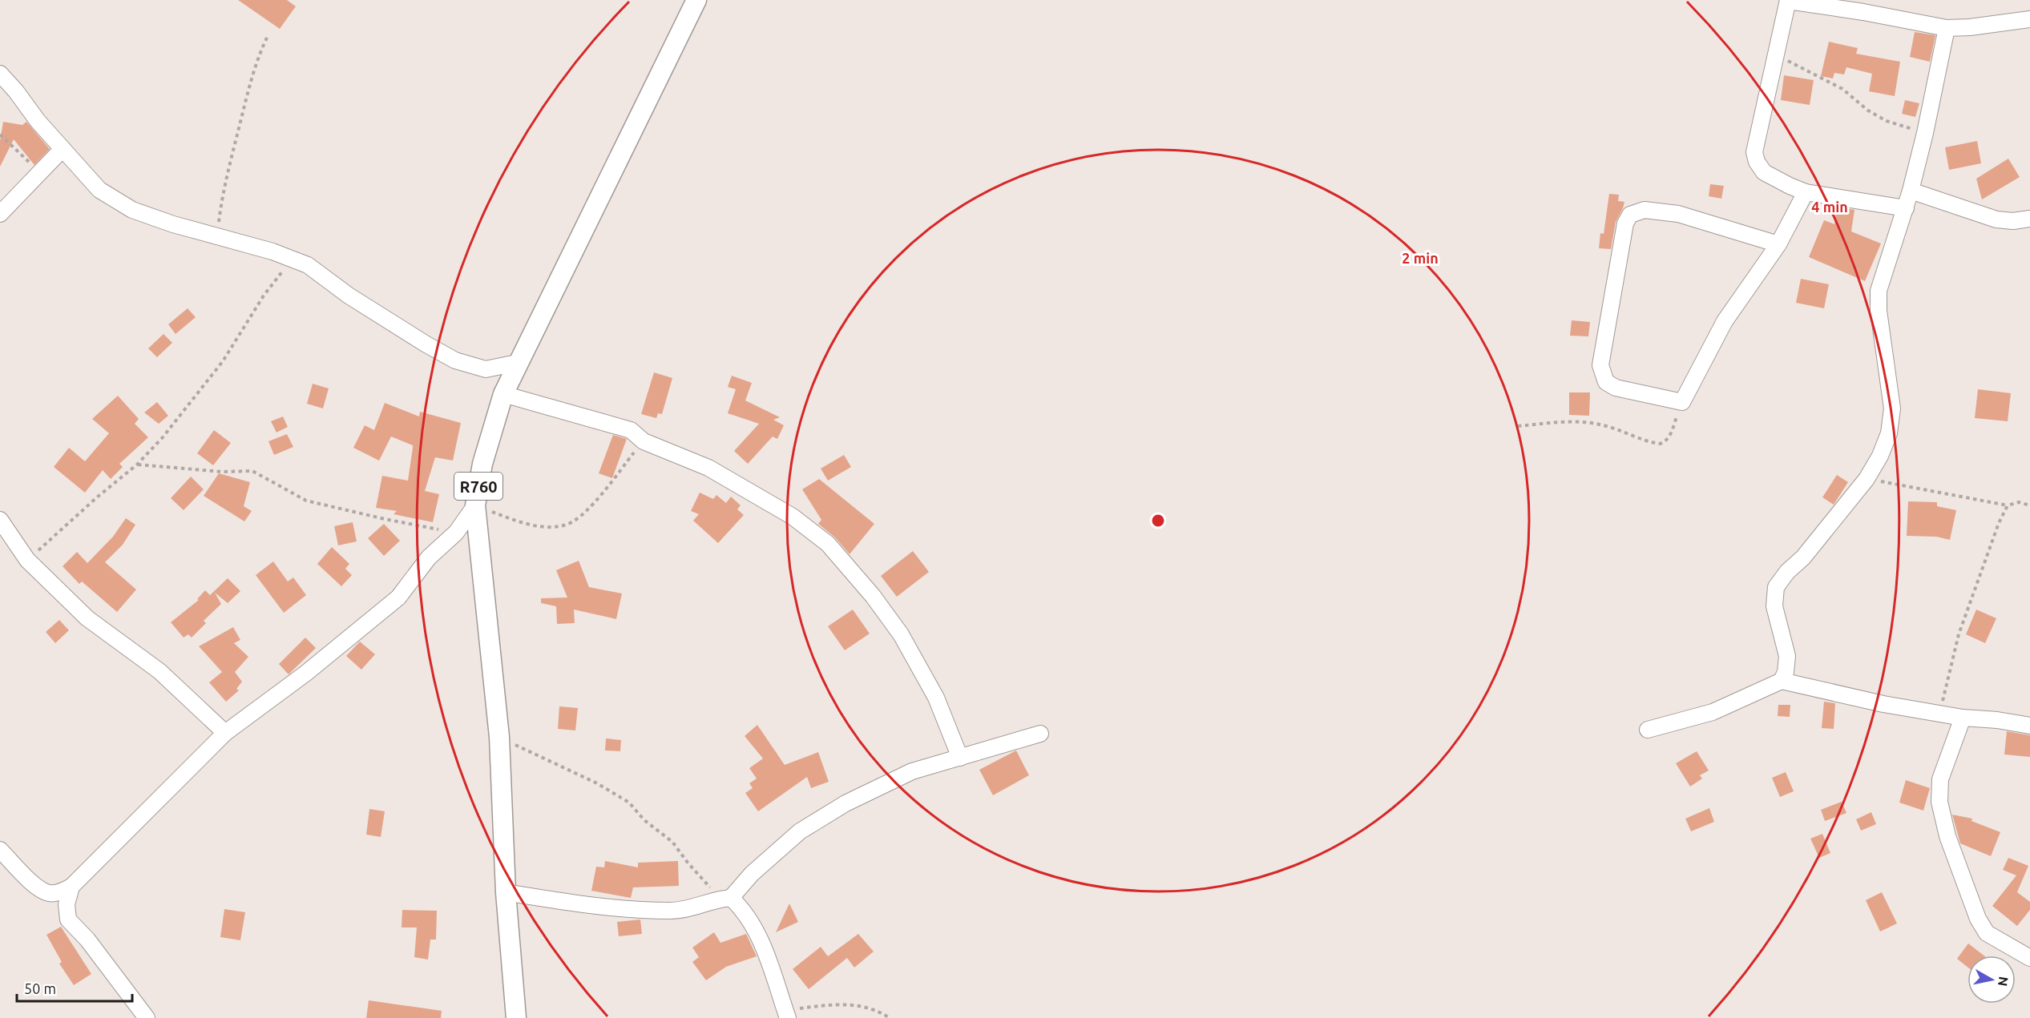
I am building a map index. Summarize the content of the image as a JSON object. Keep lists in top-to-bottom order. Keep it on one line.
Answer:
{"streets":{"main road":["R760"]},"scale_bar":"50 m","north":"right","rings":["4 min","2 min"]}
